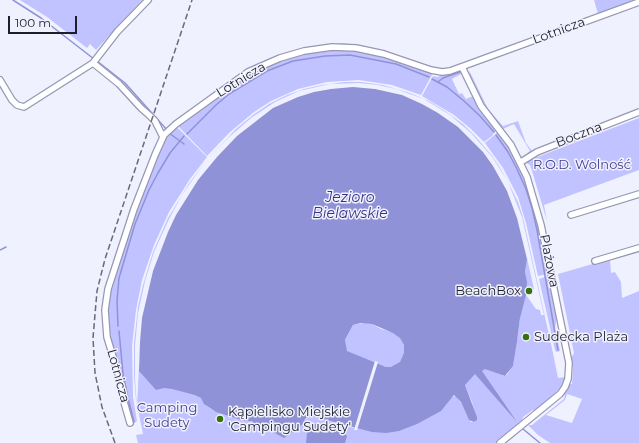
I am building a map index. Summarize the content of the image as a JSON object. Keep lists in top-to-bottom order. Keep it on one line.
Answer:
{"streets":{"street":["Lotnicza","Boczna","Plażowa"]},"crossings":[["Lotnicza","Plażowa"],["Boczna","Plażowa"]],"water":["Jezioro Bielawskie"],"parks":["R.O.D. Wolność","Camping Sudety"],"places":["BeachBox","Sudecka Plaża","Kąpielisko Miejskie 'Campingu Sudety'"],"scale_bar":"100 m"}
